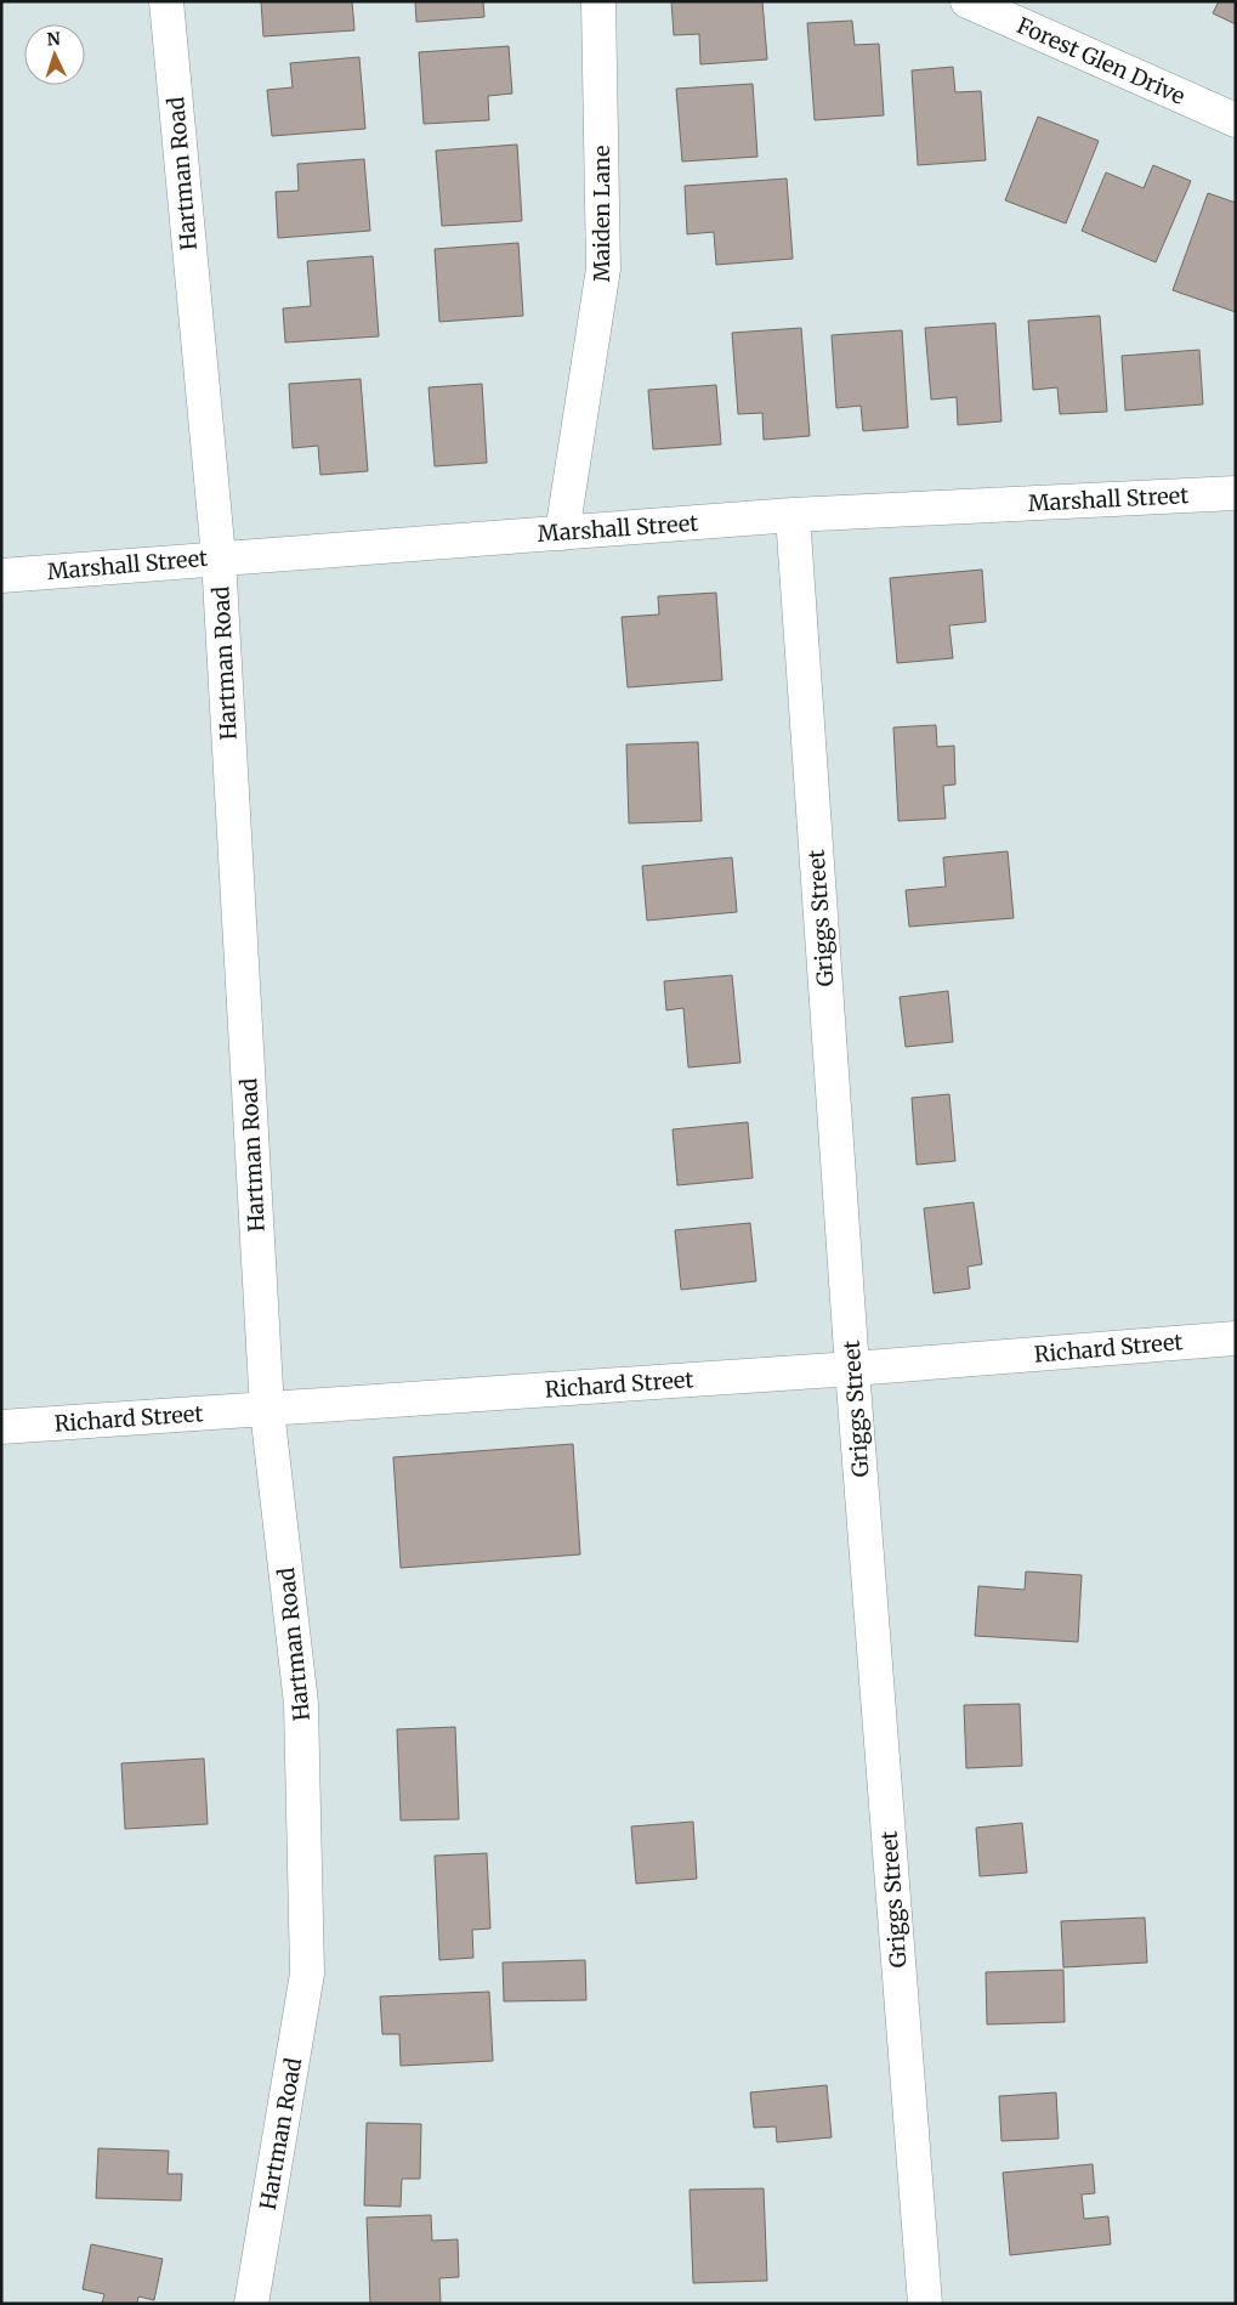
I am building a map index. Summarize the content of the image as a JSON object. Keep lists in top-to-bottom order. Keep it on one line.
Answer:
{"streets":{"street":["Forest Glen Drive","Hartman Road","Maiden Lane","Marshall Street","Griggs Street","Richard Street"]},"crossings":[["Hartman Road","Marshall Street"],["Hartman Road","Richard Street"],["Maiden Lane","Marshall Street"],["Marshall Street","Griggs Street"],["Griggs Street","Richard Street"]],"north":"top"}
